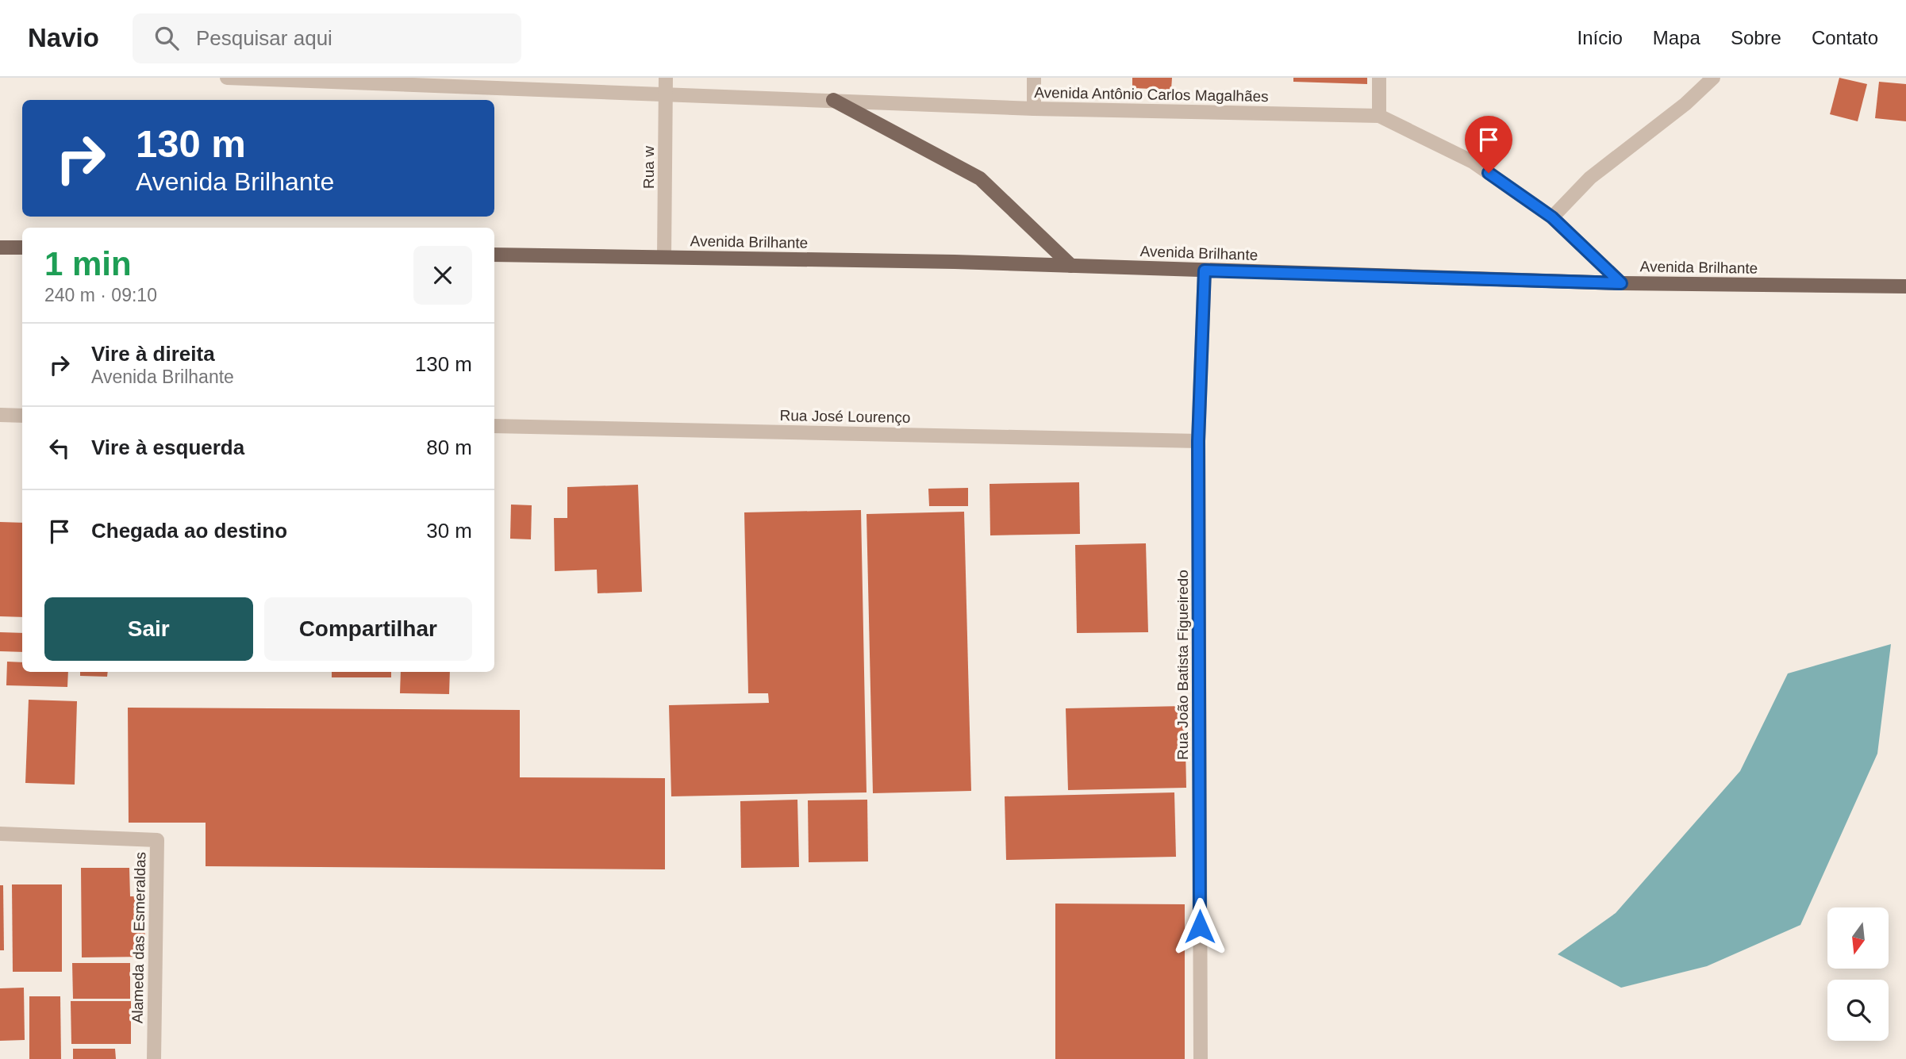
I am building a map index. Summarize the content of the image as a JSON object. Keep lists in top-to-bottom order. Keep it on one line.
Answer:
{"streets":{"main road":["Avenida Brilhante"],"street":["Avenida Antônio Carlos Magalhães","Rua w","Rua José Lourenço","Rua João Batista Figueiredo","Alameda das Esmeraldas"]},"crossings":[["Avenida Antônio Carlos Magalhães","Rua w"],["Avenida Antônio Carlos Magalhães","Avenida Brilhante"],["Rua w","Avenida Brilhante"],["Avenida Brilhante","Rua João Batista Figueiredo"],["Rua José Lourenço","Rua João Batista Figueiredo"]],"north":"bottom","page":{"header":"Navio","search":"Pesquisar aqui","nav":["Início","Mapa","Sobre","Contato"],"turn":["130 m","Avenida Brilhante"],"heading":["1 min","240 m · 09:10"],"list":[{"name":"Vire à direita","note":"Avenida Brilhante","value":"130 m"},{"name":"Vire à esquerda","value":"80 m"},{"name":"Chegada ao destino","value":"30 m"}],"buttons":["Sair","Compartilhar"]}}
